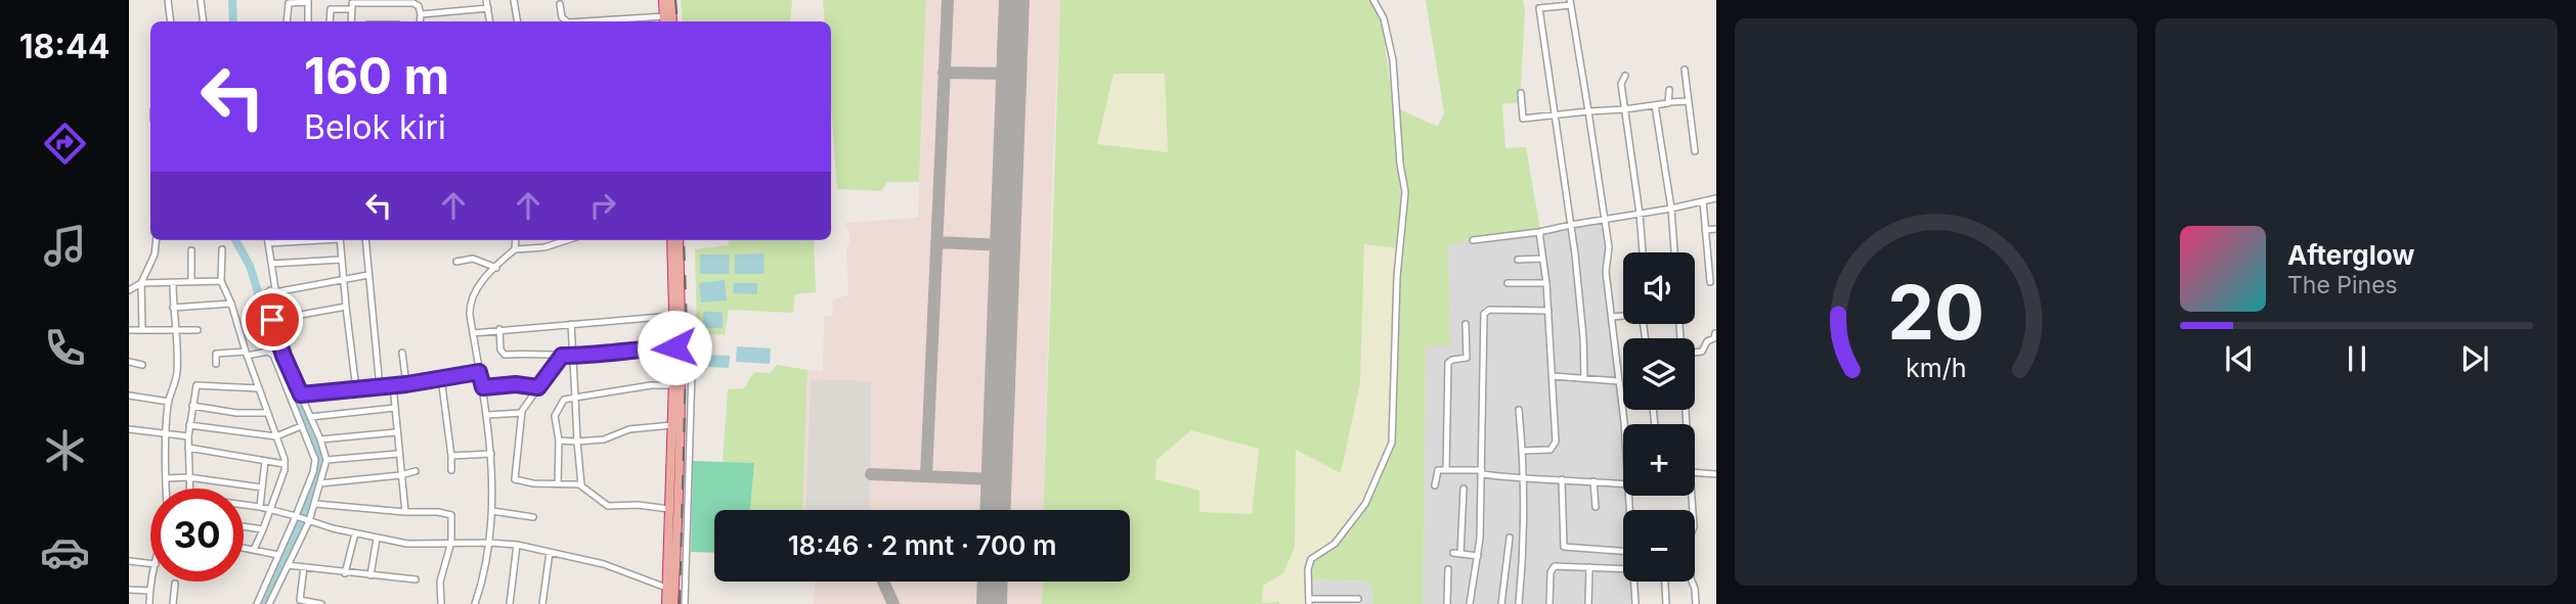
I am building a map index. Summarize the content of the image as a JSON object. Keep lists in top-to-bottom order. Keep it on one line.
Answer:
{"page":{"tabs":"18:44","turn":["160 m","Belok kiri"],"song":["Afterglow","The Pines"],"map_buttons":["+","−"],"limit":"30","trip":"18:46 · 2 mnt · 700 m","gauge":["20","km/h"]}}
